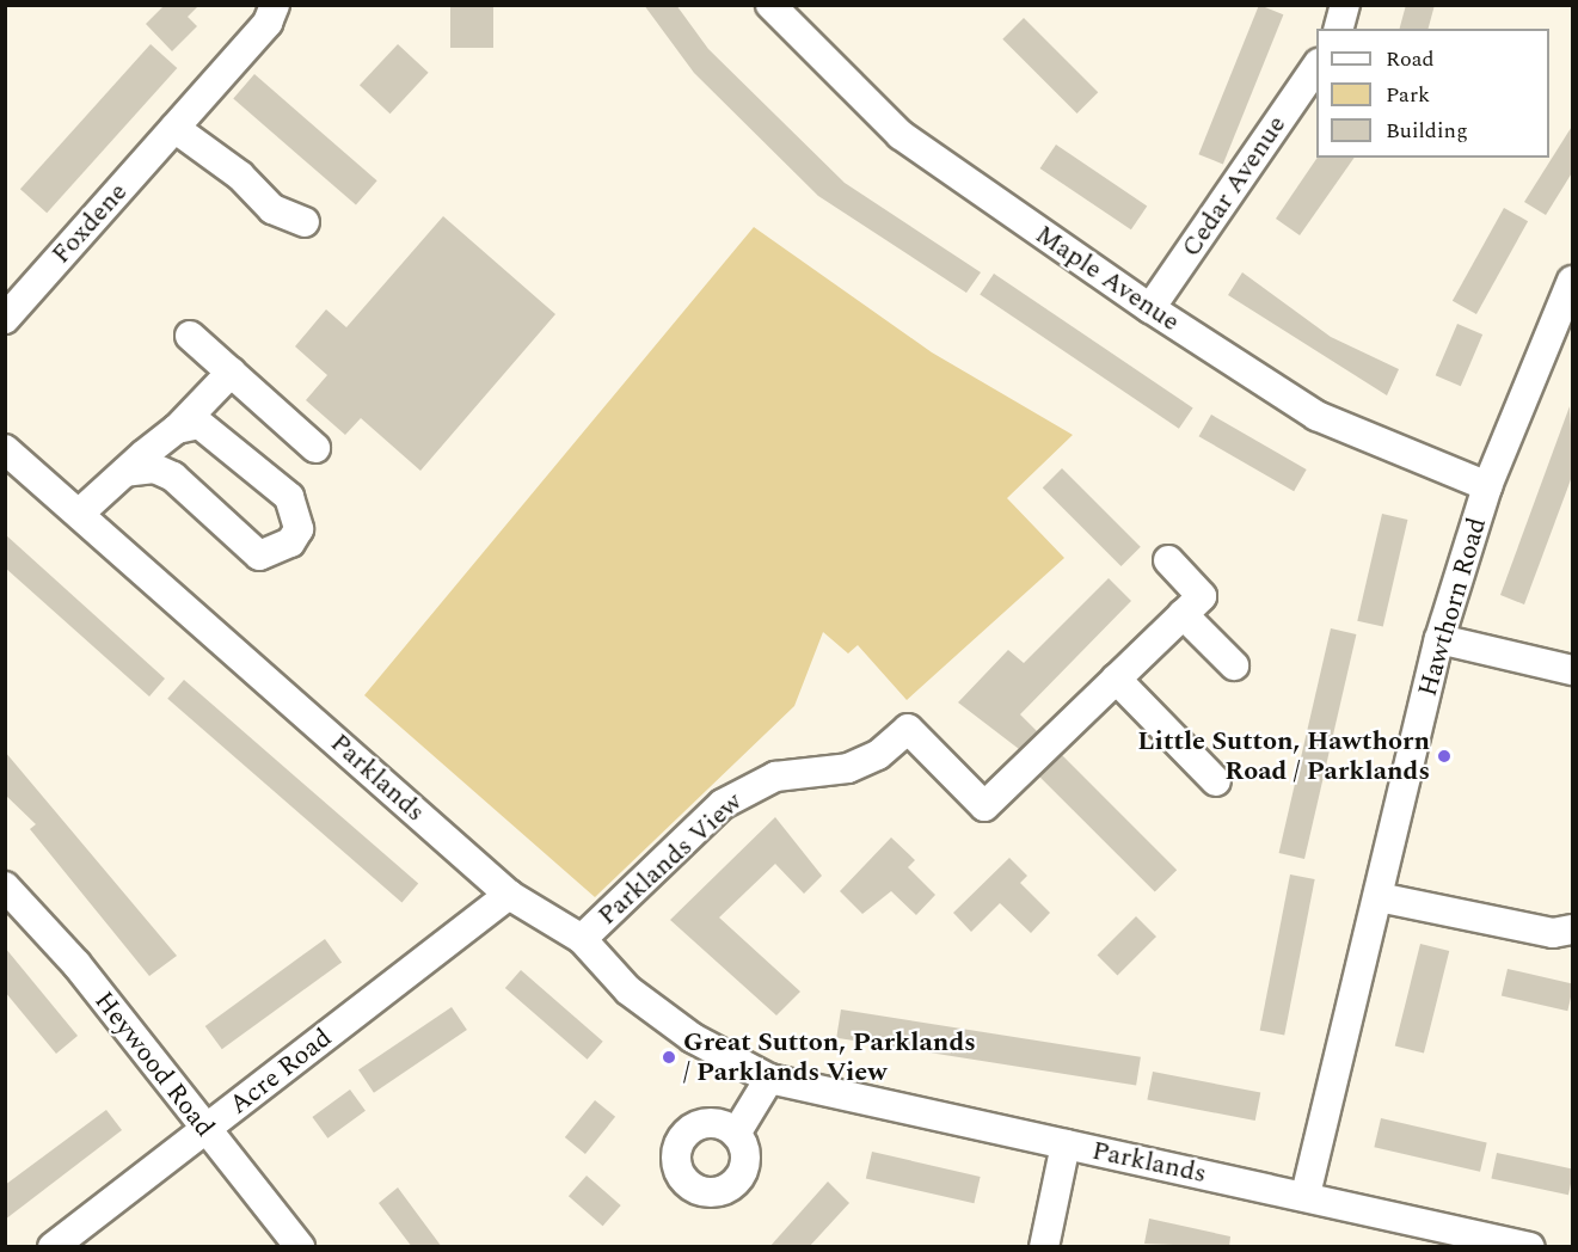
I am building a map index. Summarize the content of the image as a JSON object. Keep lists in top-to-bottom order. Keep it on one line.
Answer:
{"streets":{"street":["Cedar Avenue","Foxdene","Maple Avenue","Hawthorn Road","Parklands","Parklands View","Heywood Road","Acre Road"]},"crossings":[["Cedar Avenue","Maple Avenue"],["Maple Avenue","Hawthorn Road"],["Hawthorn Road","Parklands"],["Parklands","Parklands View"],["Parklands","Acre Road"],["Heywood Road","Acre Road"]],"places":["Little Sutton, Hawthorn Road / Parklands","Great Sutton, Parklands / Parklands View"],"legend":["Road","Park","Building"]}
